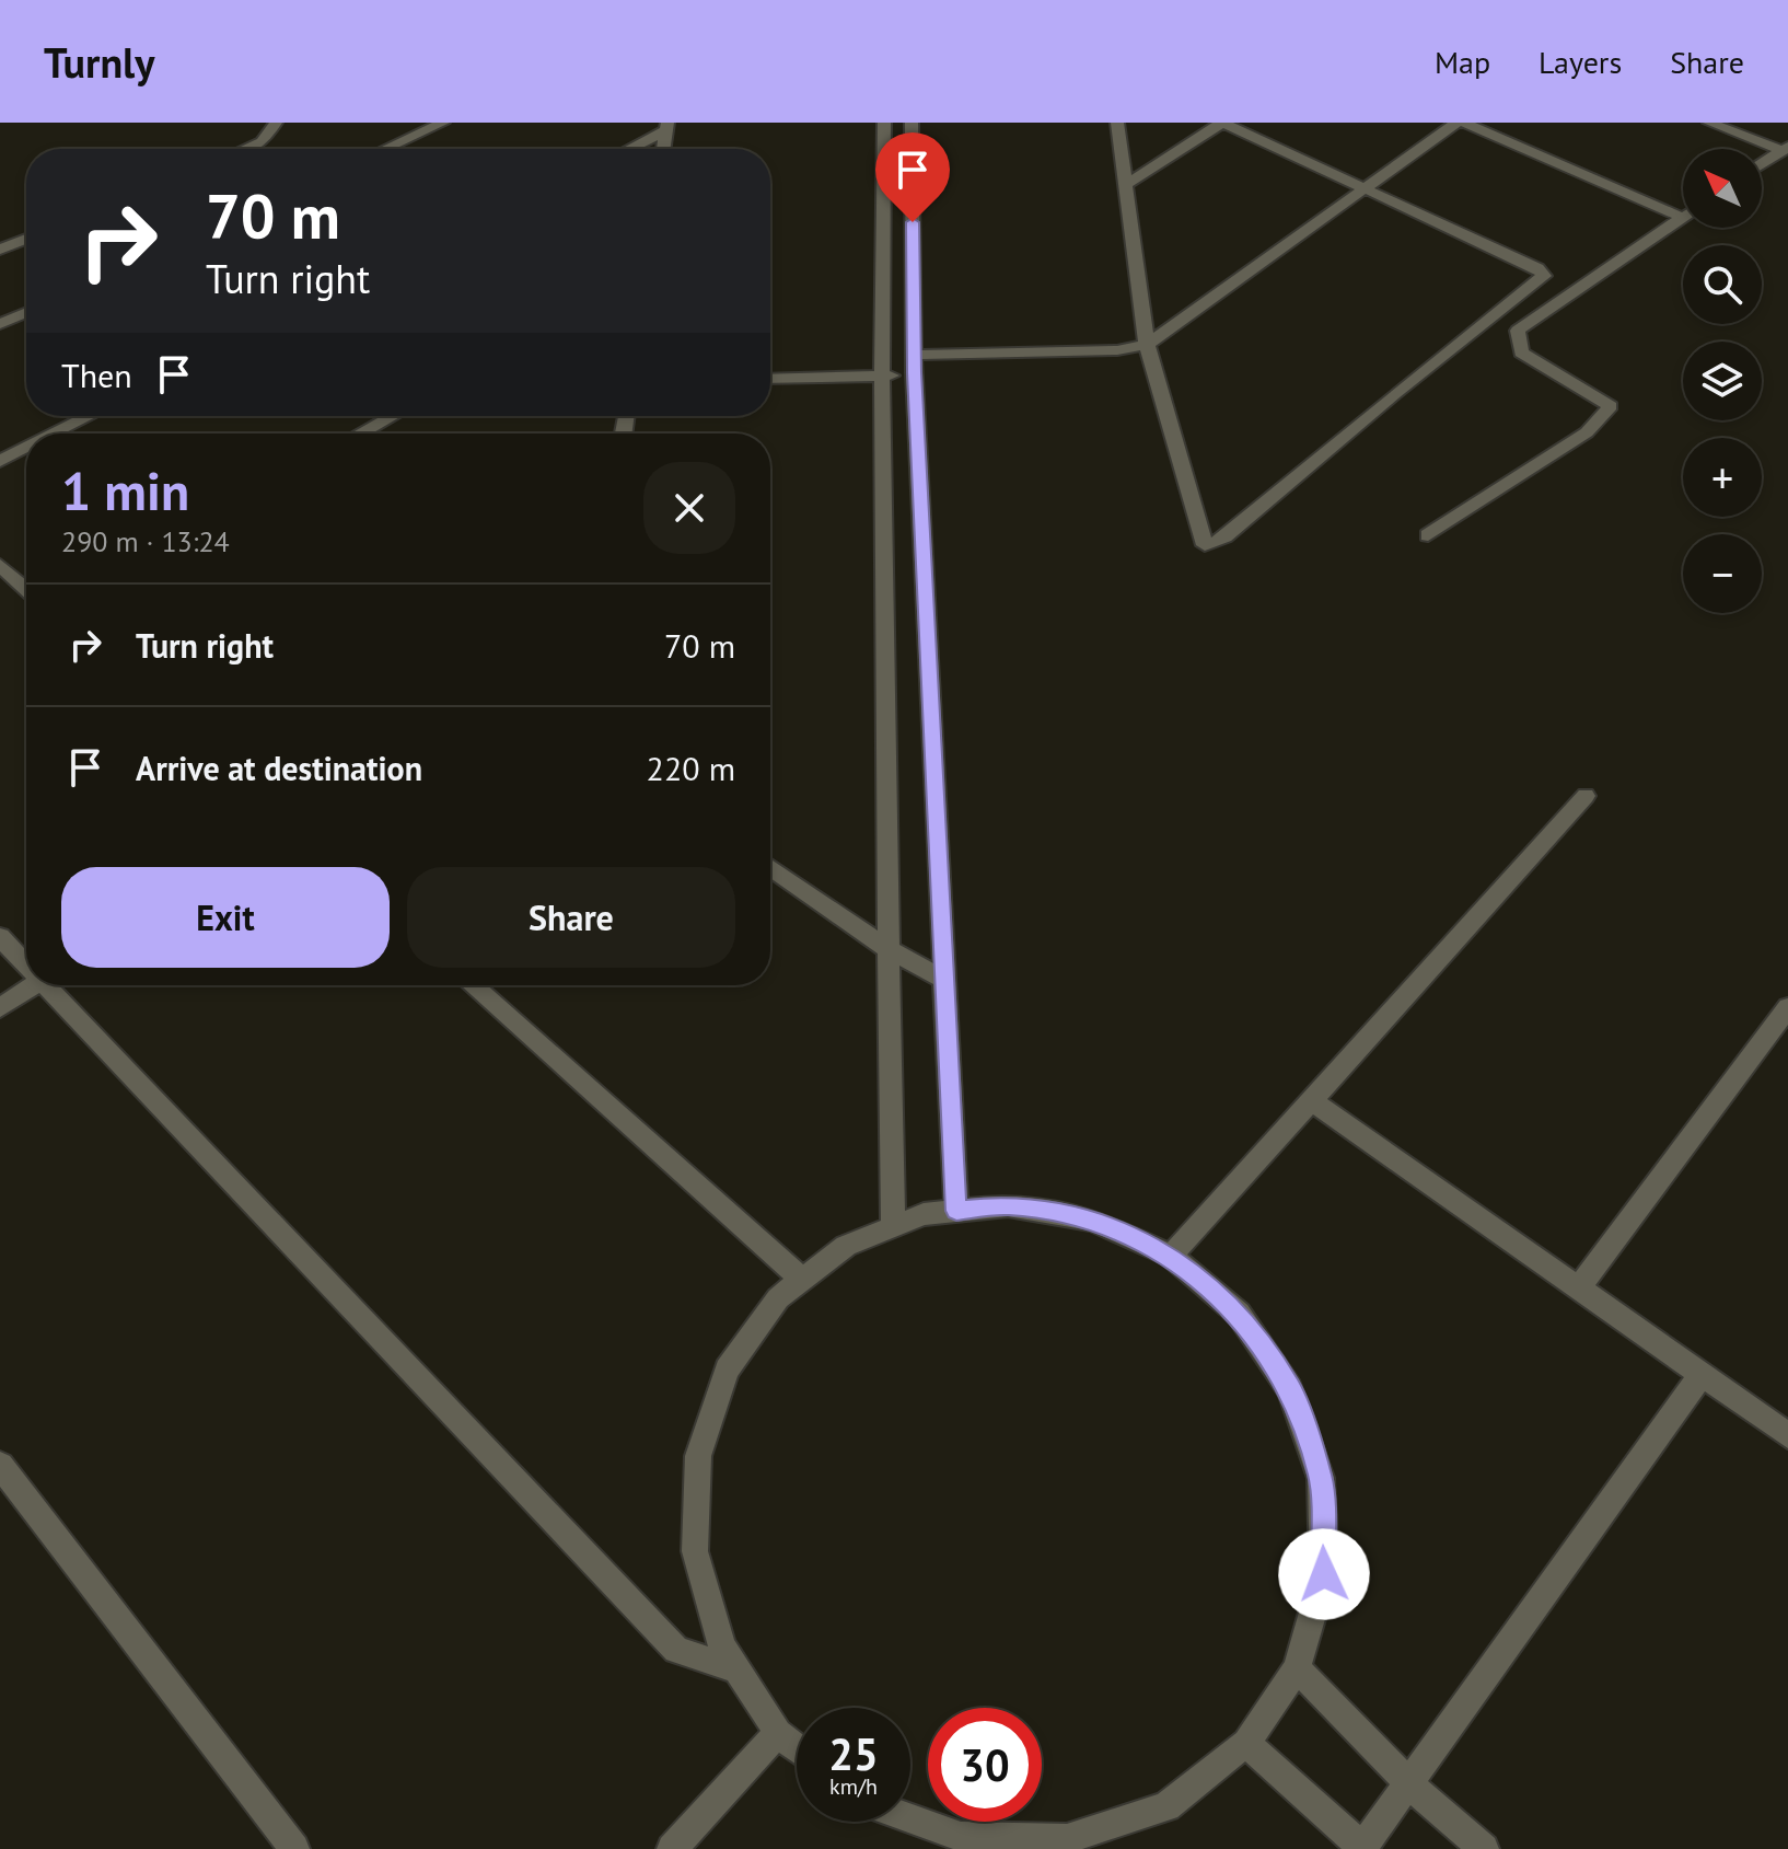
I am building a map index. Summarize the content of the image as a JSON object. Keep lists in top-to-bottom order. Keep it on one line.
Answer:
{"north":"top left","page":{"header":"Turnly","nav":["Map","Layers","Share"],"map_buttons":["+","−"],"turn":["70 m","Turn right"],"then":"Then","heading":["1 min","290 m · 13:24"],"list":[{"name":"Turn right","value":"70 m"},{"name":"Arrive at destination","value":"220 m"}],"buttons":["Exit","Share"],"speed":"25 km/h","limit":"30"}}
